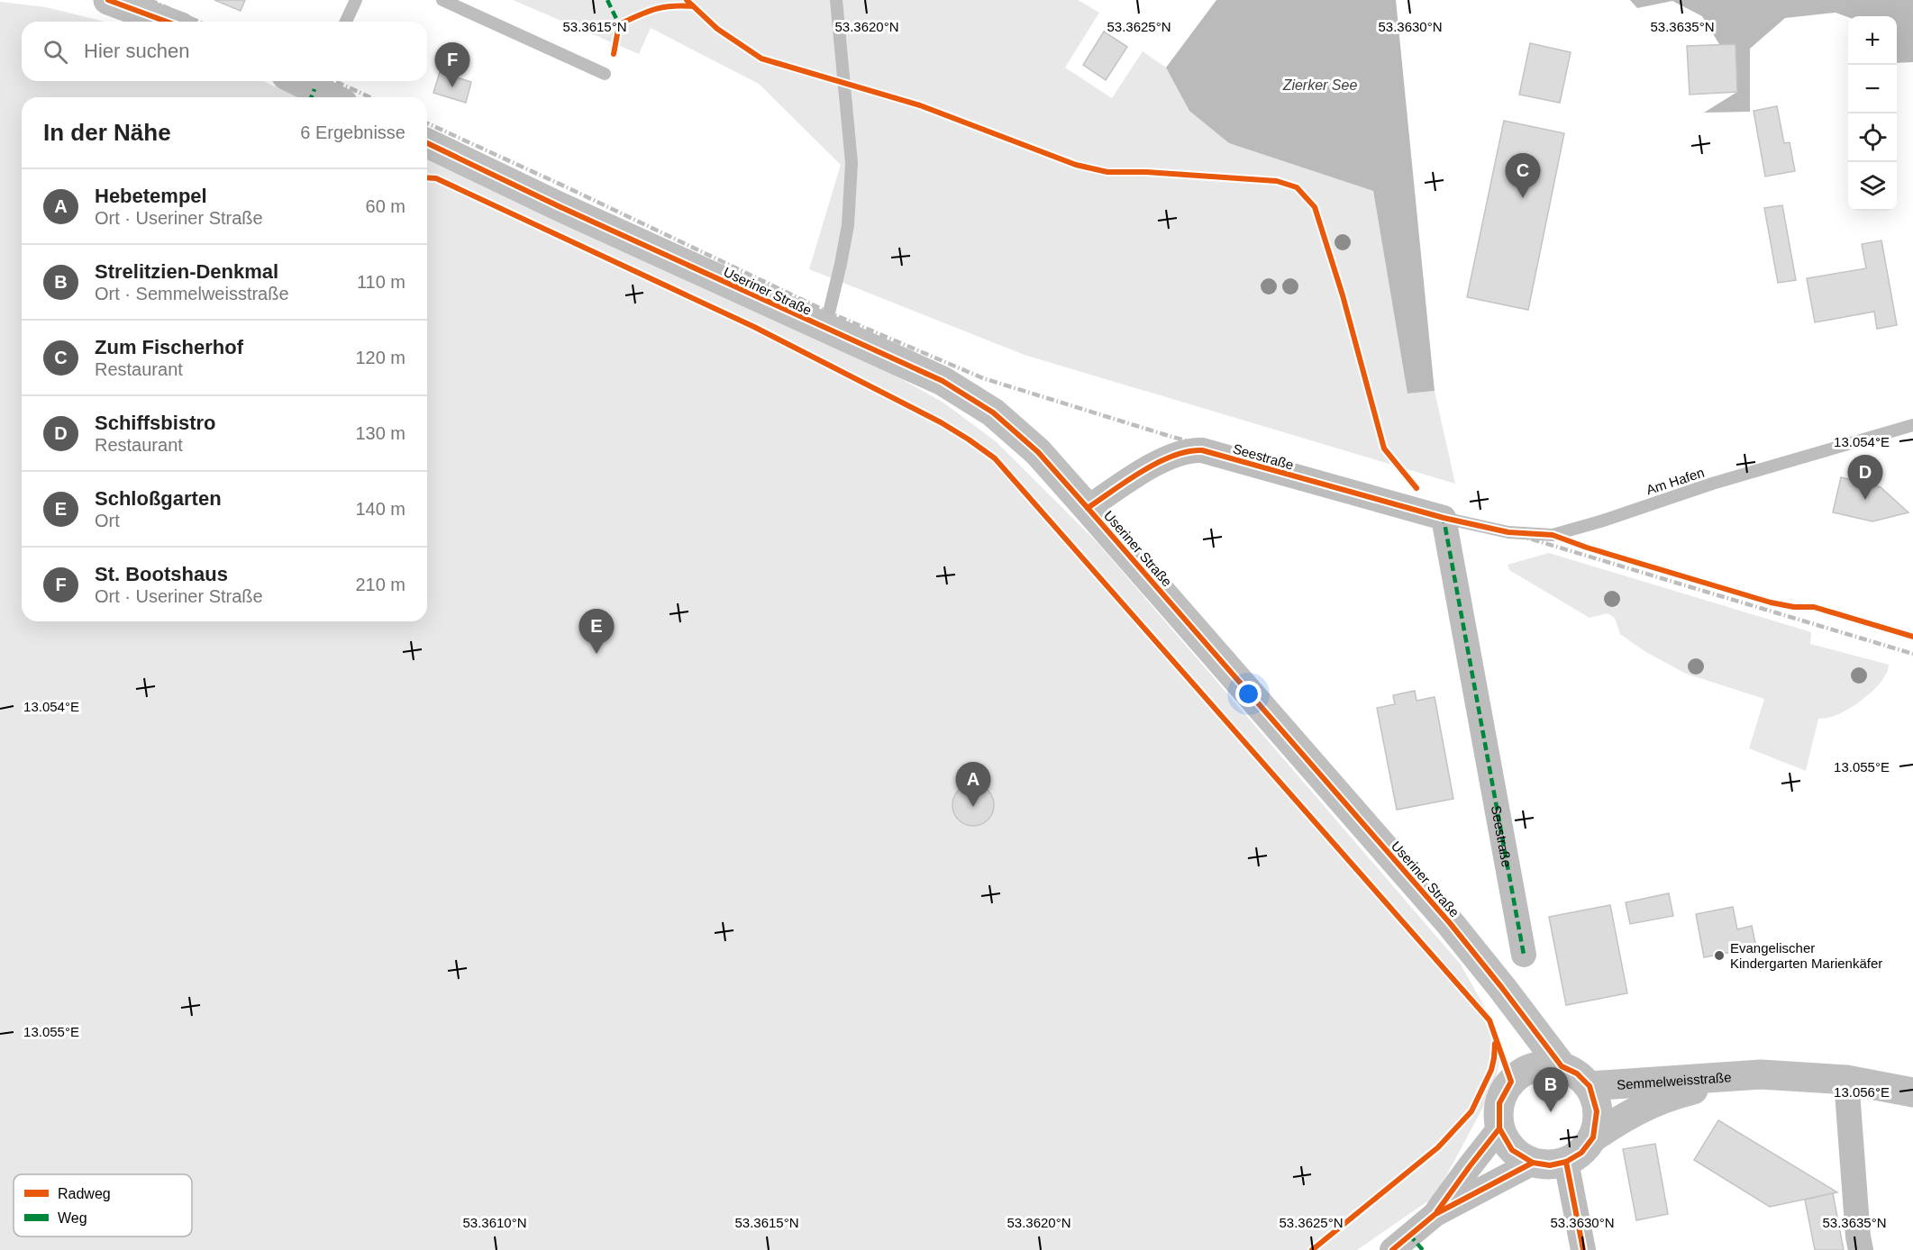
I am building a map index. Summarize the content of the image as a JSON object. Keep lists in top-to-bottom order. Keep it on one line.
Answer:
{"streets":{"main road":["Useriner Straße","Semmelweisstraße"],"street":["Seestraße"],"lane":["Am Hafen"]},"crossings":[["Useriner Straße","Seestraße"],["Useriner Straße","Semmelweisstraße"],["Seestraße","Am Hafen"]],"water":["Zierker See"],"places":["Evangelischer Kindergarten Marienkäfer"],"legend":["Radweg","Weg"],"page":{"map_buttons":["+","−"],"search":"Hier suchen","pins":["F","C","D","E","A","B"],"heading":["In der Nähe","6 Ergebnisse"],"list":[{"mark":"A","name":"Hebetempel","note":"Ort · Useriner Straße","value":"60 m"},{"mark":"B","name":"Strelitzien-Denkmal","note":"Ort · Semmelweisstraße","value":"110 m"},{"mark":"C","name":"Zum Fischerhof","note":"Restaurant","value":"120 m"},{"mark":"D","name":"Schiffsbistro","note":"Restaurant","value":"130 m"},{"mark":"E","name":"Schloßgarten","note":"Ort","value":"140 m"},{"mark":"F","name":"St. Bootshaus","note":"Ort · Useriner Straße","value":"210 m"}]},"coordinates":["53.3615°N","53.3620°N","53.3625°N","53.3630°N","53.3635°N","13.054°E","13.055°E","13.056°E","53.3610°N"]}
